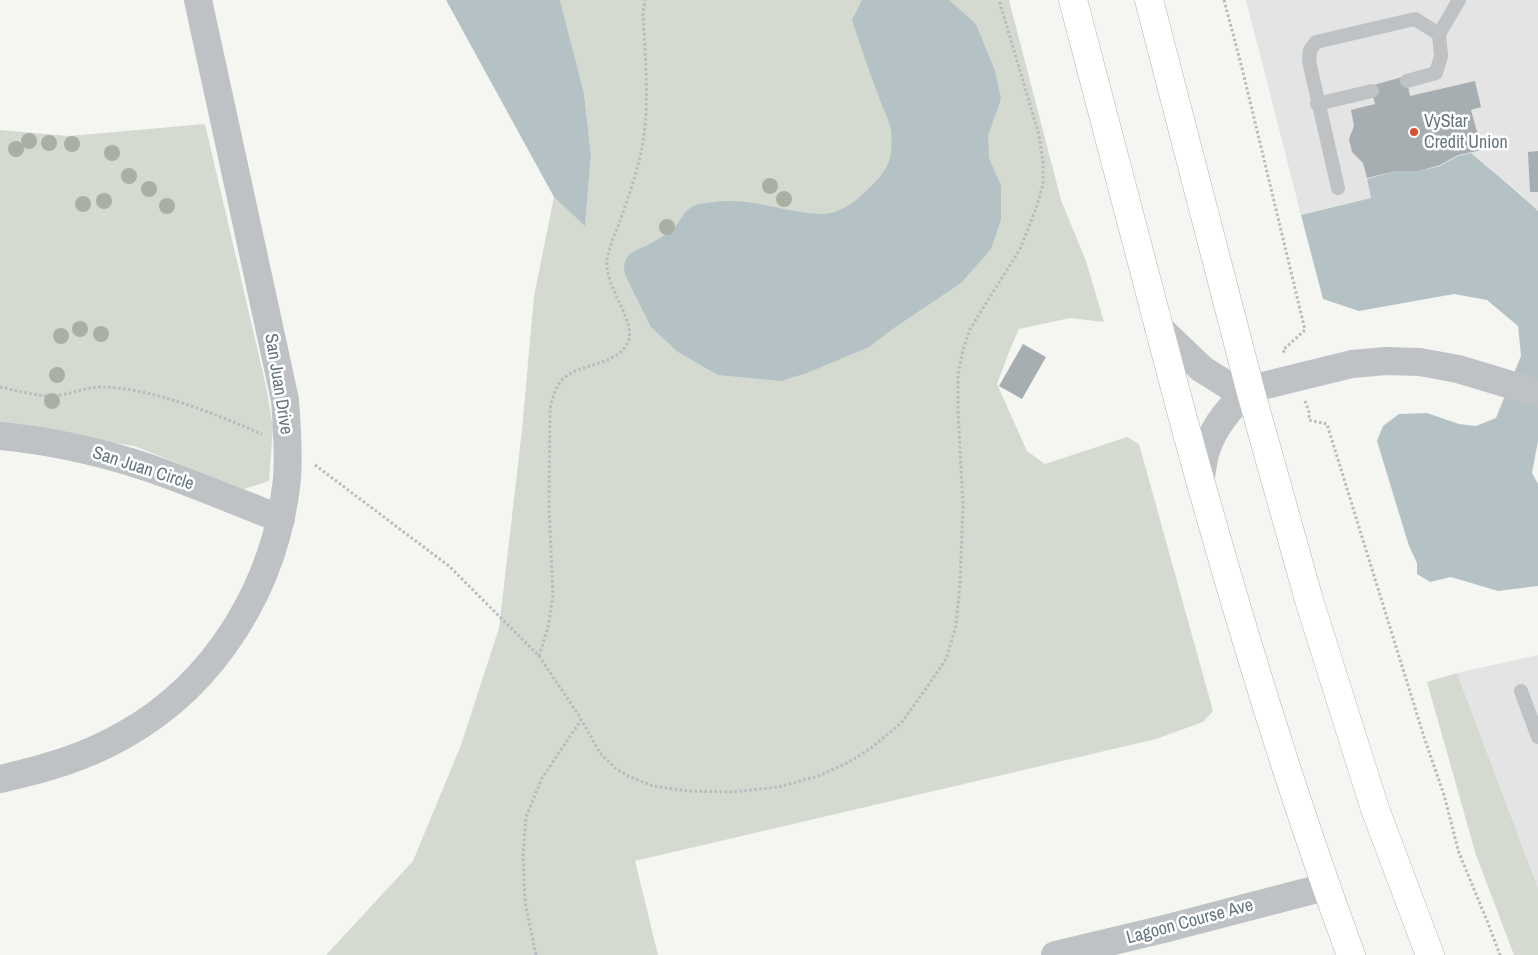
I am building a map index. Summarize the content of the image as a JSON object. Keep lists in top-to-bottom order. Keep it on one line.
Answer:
{"streets":{"street":["San Juan Drive","San Juan Circle","Lagoon Course Ave"]},"crossings":[["San Juan Drive","San Juan Circle"]],"places":["VyStar Credit Union"]}
